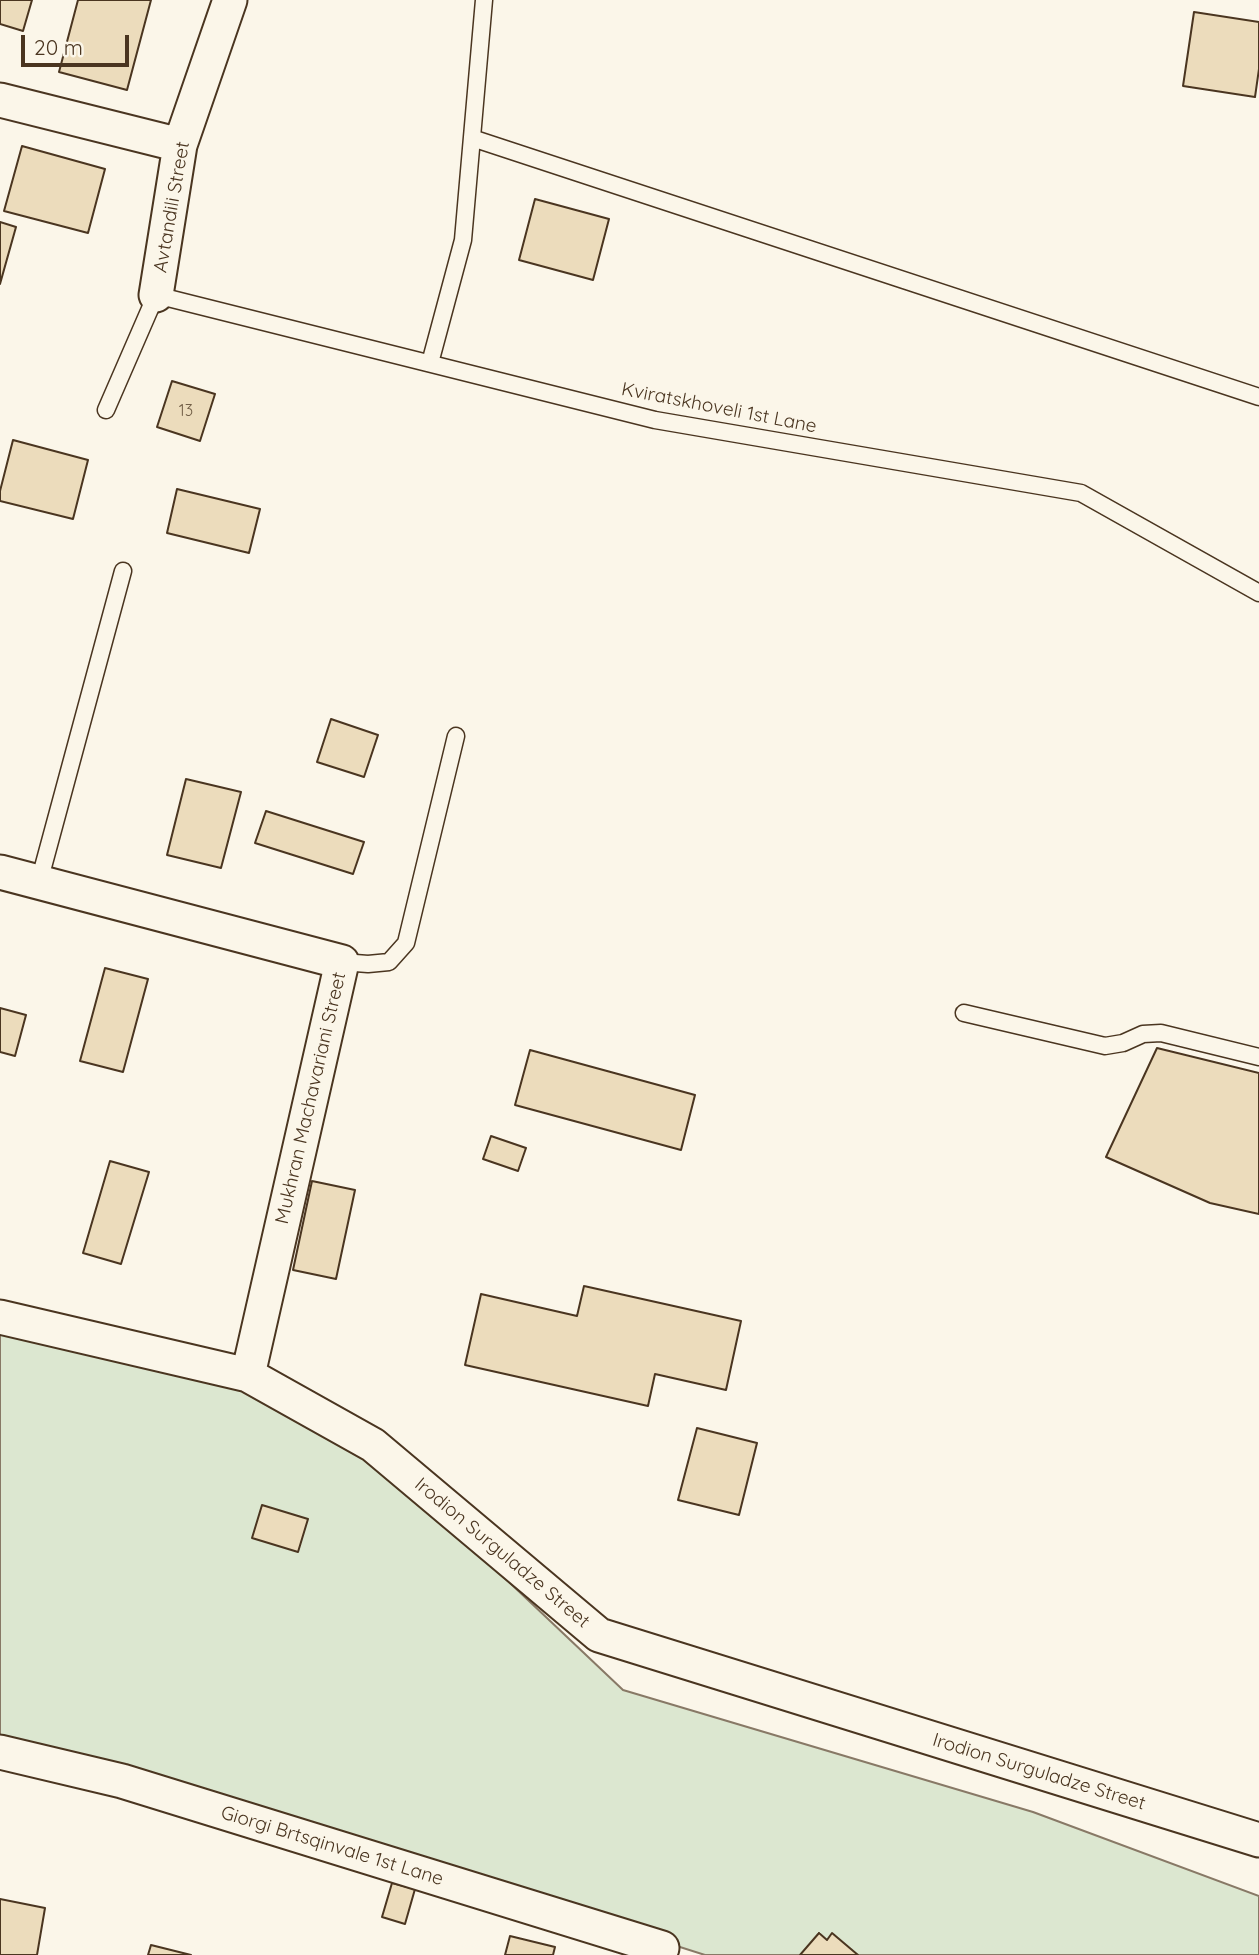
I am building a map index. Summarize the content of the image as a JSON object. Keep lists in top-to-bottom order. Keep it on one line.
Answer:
{"streets":{"street":["Avtandili Street","Mukhran Machavariani Street","Irodion Surguladze Street","Giorgi Brtsqinvale 1st Lane"],"lane":["Kviratskhoveli 1st Lane"]},"crossings":[["Avtandili Street","Kviratskhoveli 1st Lane"],["Mukhran Machavariani Street","Irodion Surguladze Street"]],"house_numbers":["13"],"scale_bar":"20 m"}
